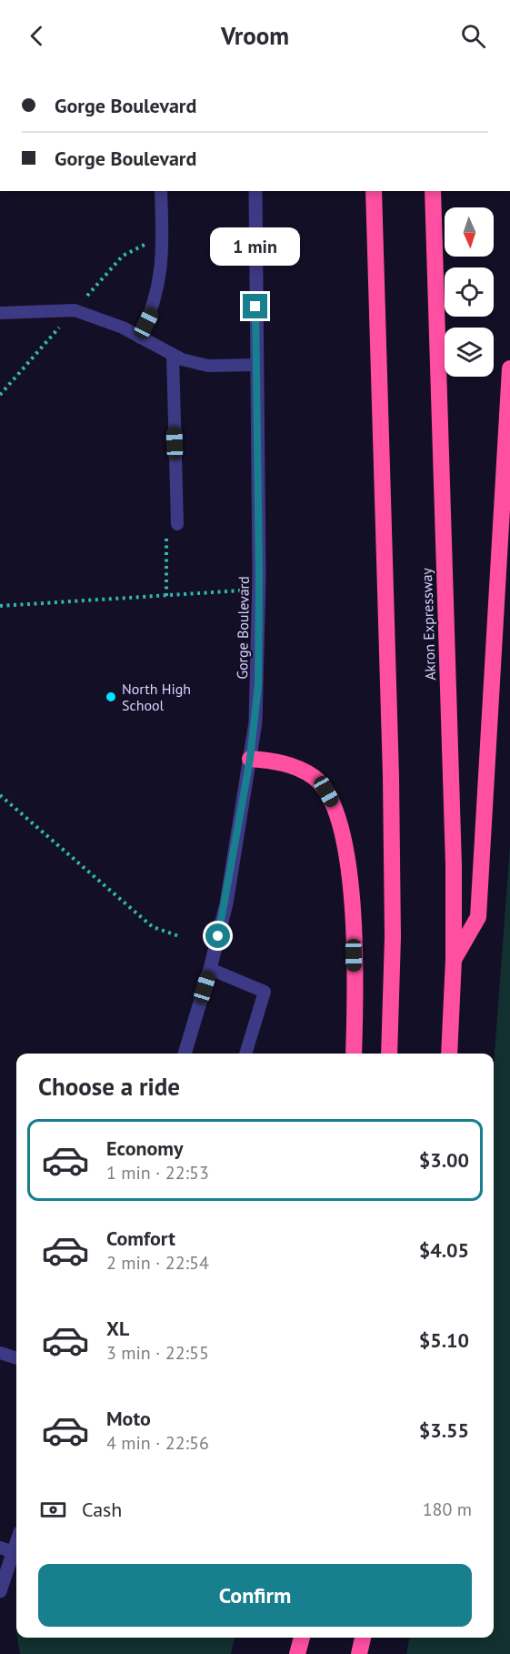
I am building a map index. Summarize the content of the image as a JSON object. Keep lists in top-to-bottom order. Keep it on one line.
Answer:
{"streets":{"highway":["Akron Expressway"],"street":["Gorge Boulevard"]},"places":["North High School"],"north":"bottom","page":{"header":"Vroom","banner":["Gorge Boulevard","Gorge Boulevard"],"bubble":"1 min","heading":"Choose a ride","list":[{"name":"Economy","note":"1 min · 22:53","value":"$3.00"},{"name":"Comfort","note":"2 min · 22:54","value":"$4.05"},{"name":"XL","note":"3 min · 22:55","value":"$5.10"},{"name":"Moto","note":"4 min · 22:56","value":"$3.55"}],"pay":["Cash","180 m"],"buttons":"Confirm"}}
